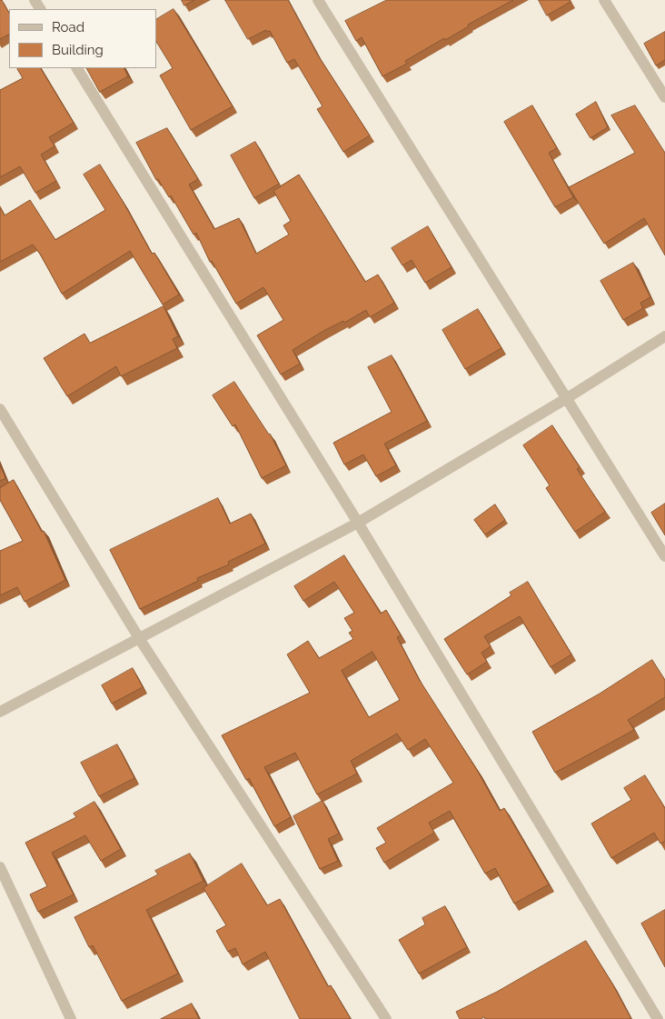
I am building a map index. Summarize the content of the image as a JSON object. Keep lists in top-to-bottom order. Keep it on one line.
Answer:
{"legend":["Road","Building"]}
